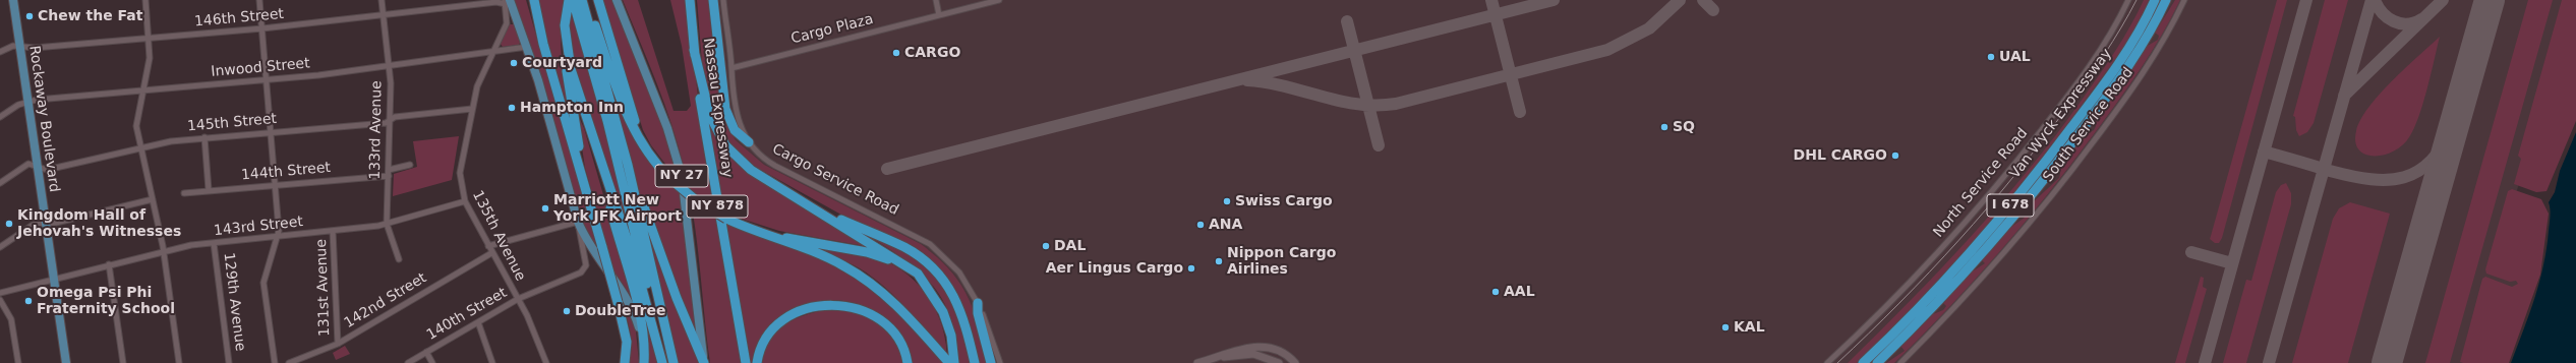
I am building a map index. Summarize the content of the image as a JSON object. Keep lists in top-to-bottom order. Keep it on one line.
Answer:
{"streets":{"highway":["Nassau Expressway","Van Wyck Expressway","I 678","NY 878"],"main road":["Rockaway Boulevard","NY 27"],"street":["146th Street","Cargo Plaza","Inwood Street","145th Street","South Service Road","133rd Avenue","144th Street","Cargo Service Road","North Service Road","143rd Street","135th Avenue","131st Avenue","142nd Street","129th Avenue","140th Street"]},"crossings":[["146th Street","Rockaway Boulevard"],["146th Street","133rd Avenue"],["146th Street","135th Avenue"],["Cargo Plaza","Cargo Service Road"],["Inwood Street","Rockaway Boulevard"],["Inwood Street","133rd Avenue"],["Inwood Street","135th Avenue"],["Rockaway Boulevard","145th Street"],["Rockaway Boulevard","143rd Street"],["145th Street","133rd Avenue"],["145th Street","135th Avenue"],["133rd Avenue","144th Street"],["133rd Avenue","143rd Street"],["143rd Street","135th Avenue"],["143rd Street","131st Avenue"],["143rd Street","129th Avenue"],["135th Avenue","142nd Street"],["135th Avenue","140th Street"],["131st Avenue","142nd Street"]],"places":["Chew the Fat","CARGO","UAL","Courtyard","Hampton Inn","SQ","DHL CARGO","Swiss Cargo","Marriott New York JFK Airport","Kingdom Hall of Jehovah's Witnesses","ANA","DAL","Nippon Cargo Airlines","Aer Lingus Cargo","AAL","Omega Psi Phi Fraternity School","DoubleTree","KAL"]}
